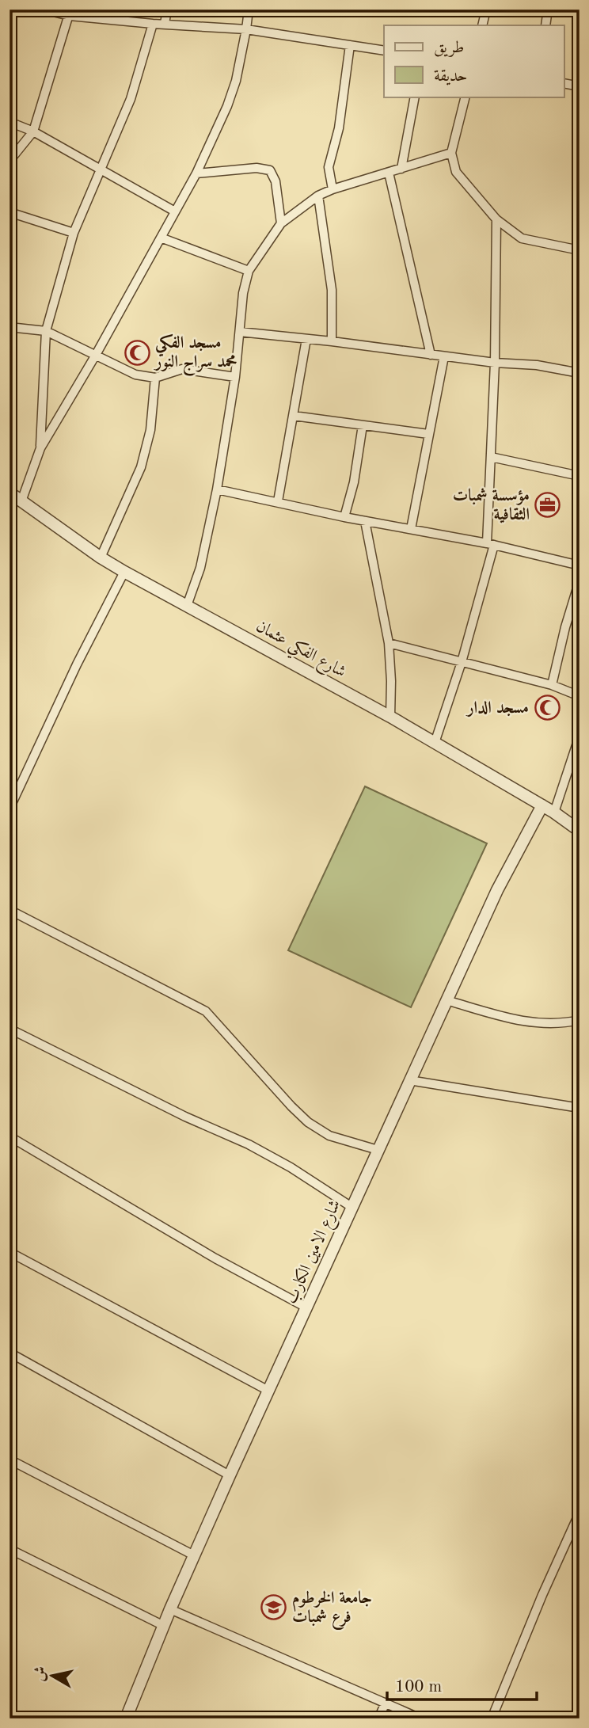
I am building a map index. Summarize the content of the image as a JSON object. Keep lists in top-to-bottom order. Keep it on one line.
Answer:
{"streets":{"street":["شارع الفكي عثمان","شارع الامين الكارب"]},"crossings":[["شارع الفكي عثمان","شارع الامين الكارب"]],"places":{"mosque":["مسجد الفكي محمد سراج النور","مسجد الدار"],"office":["مؤسسة شمبات الثقافية"],"school or university":["جامعة الخرطوم فرع شمبات"]},"legend":["طريق","حديقة"],"scale_bar":"100 m","north":"left"}
